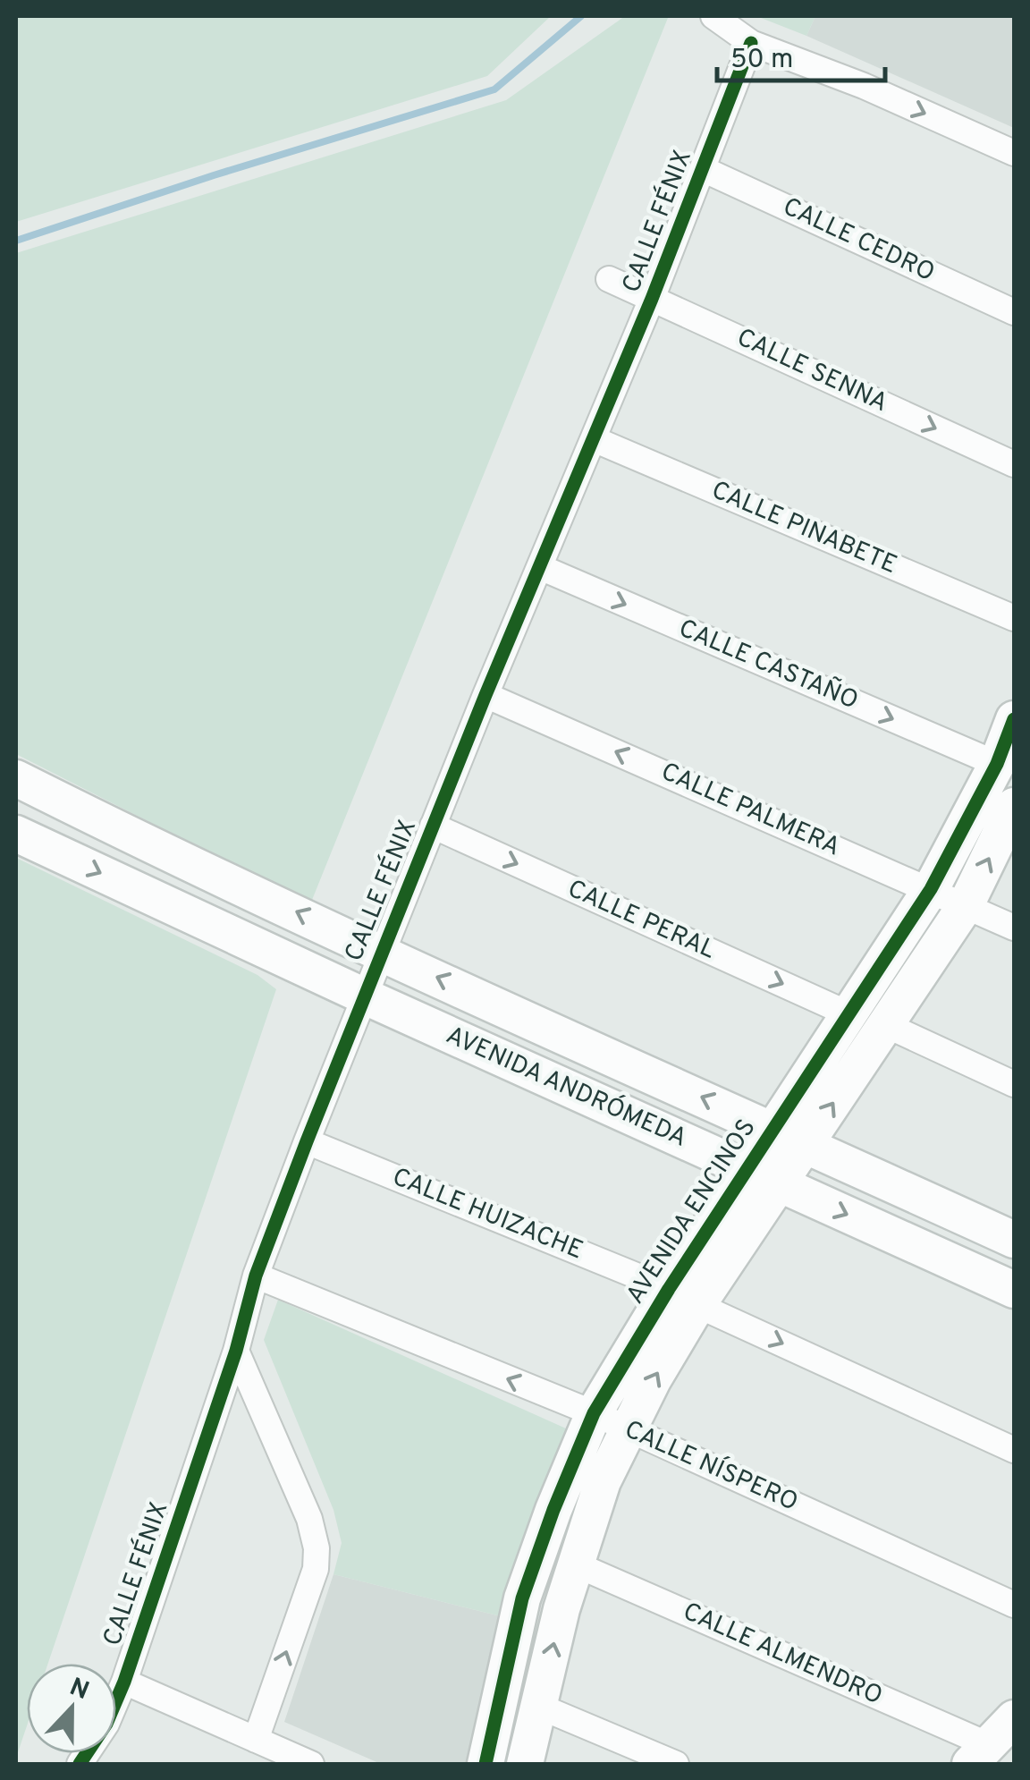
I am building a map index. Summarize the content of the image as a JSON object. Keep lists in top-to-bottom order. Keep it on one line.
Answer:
{"streets":{"street":["CALLE FÉNIX","CALLE CEDRO","CALLE SENNA","CALLE PINABETE","CALLE CASTAÑO","CALLE PALMERA","CALLE PERAL","AVENIDA ANDRÓMEDA","AVENIDA ENCINOS","CALLE HUIZACHE","CALLE NÍSPERO","CALLE ALMENDRO"]},"crossings":[["CALLE FÉNIX","CALLE CEDRO"],["CALLE FÉNIX","CALLE SENNA"],["CALLE FÉNIX","CALLE PINABETE"],["CALLE FÉNIX","CALLE CASTAÑO"],["CALLE FÉNIX","CALLE PALMERA"],["CALLE FÉNIX","CALLE PERAL"],["CALLE FÉNIX","AVENIDA ANDRÓMEDA"],["CALLE FÉNIX","CALLE HUIZACHE"],["CALLE FÉNIX","CALLE NÍSPERO"],["CALLE CASTAÑO","AVENIDA ENCINOS"],["CALLE PALMERA","AVENIDA ENCINOS"],["CALLE PERAL","AVENIDA ENCINOS"],["AVENIDA ANDRÓMEDA","AVENIDA ENCINOS"],["AVENIDA ENCINOS","CALLE HUIZACHE"],["AVENIDA ENCINOS","CALLE NÍSPERO"],["AVENIDA ENCINOS","CALLE ALMENDRO"]],"one_way":["CALLE SENNA","CALLE CASTAÑO","CALLE PALMERA","CALLE PERAL","CALLE HUIZACHE","CALLE NÍSPERO"],"scale_bar":"50 m","north":"top"}
